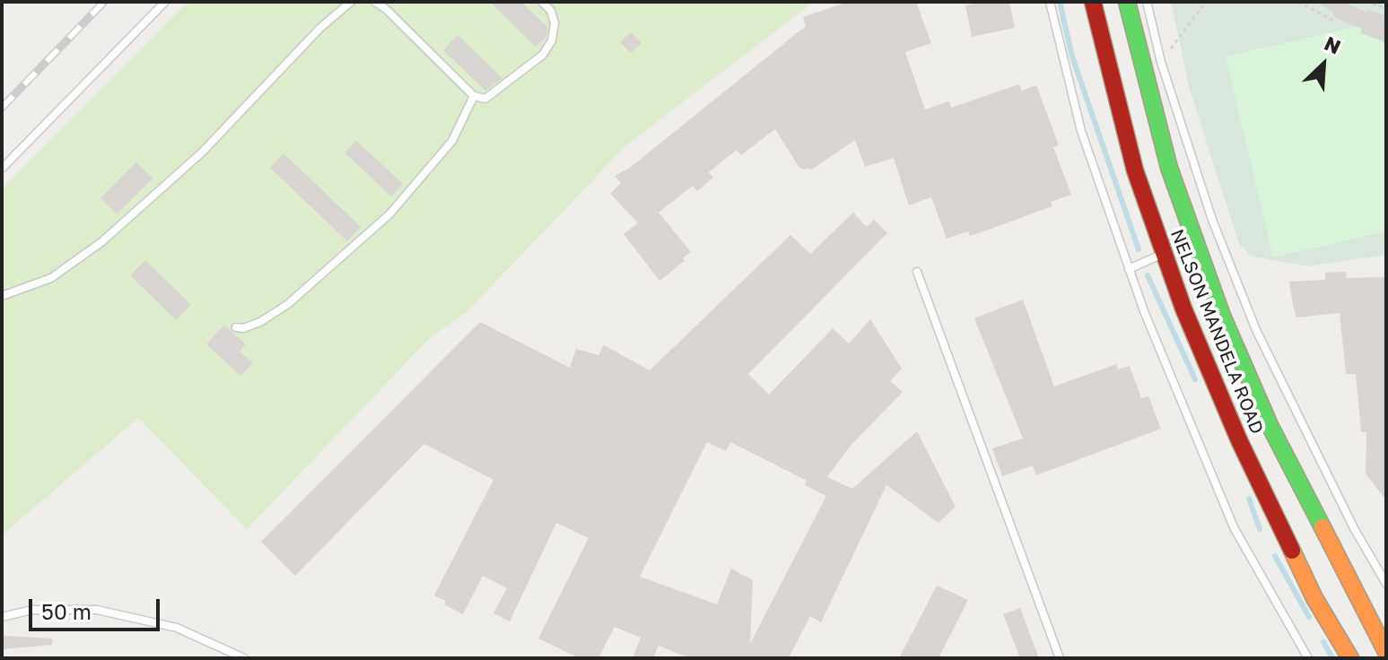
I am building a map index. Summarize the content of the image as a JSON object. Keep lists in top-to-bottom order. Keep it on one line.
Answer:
{"streets":{"main road":["NELSON MANDELA ROAD"]},"scale_bar":"50 m","north":"top right"}
